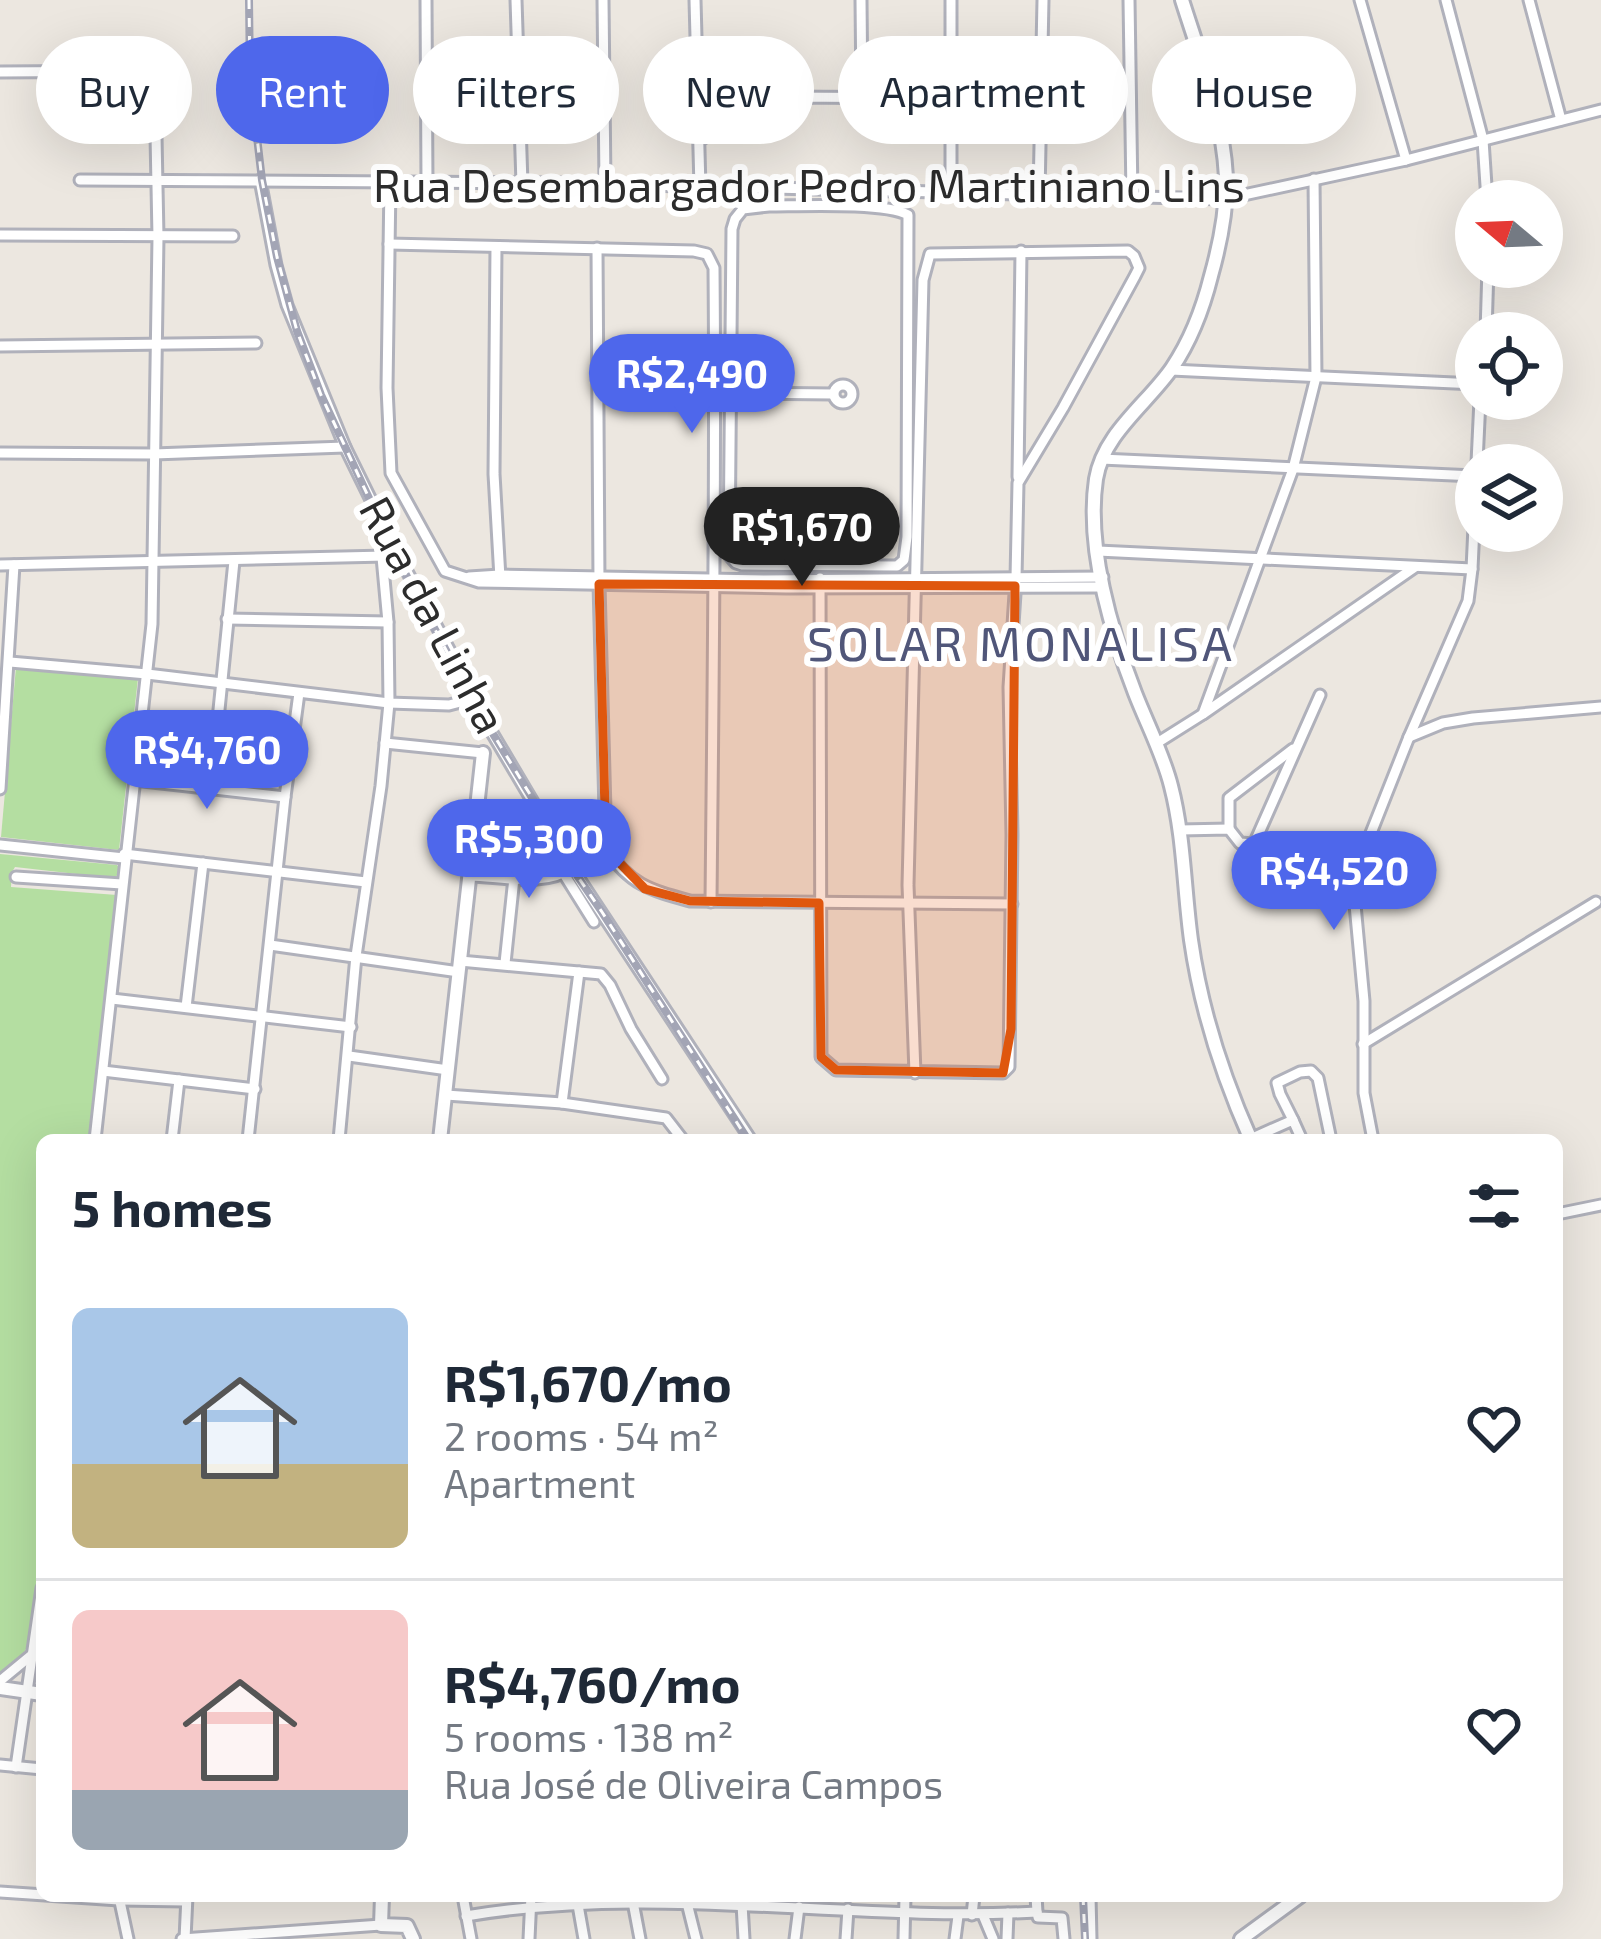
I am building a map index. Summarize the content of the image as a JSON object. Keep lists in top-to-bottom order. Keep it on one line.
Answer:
{"streets":{"street":["Rua Desembargador Pedro Martiniano Lins","Rua da Linha"]},"crossings":[["Rua Desembargador Pedro Martiniano Lins","Rua da Linha"]],"districts":["SOLAR MONALISA"],"north":"left","page":{"chip":["Buy","Rent","Filters","New","Apartment","House"],"price":["R$2,490","R$1,670","R$4,760","R$5,300","R$4,520"],"heading":"5 homes","list":[{"name":"R$1,670/mo","note":"2 rooms · 54 m² · Apartment"},{"name":"R$4,760/mo","note":"5 rooms · 138 m² · Rua José de Oliveira Campos"}]}}
